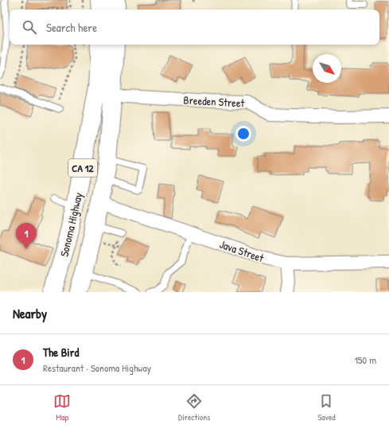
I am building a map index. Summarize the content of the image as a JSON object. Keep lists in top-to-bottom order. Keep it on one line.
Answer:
{"streets":{"main road":["CA 12","Sonoma Highway"],"street":["Breeden Street","Java Street"]},"crossings":[["Breeden Street","Sonoma Highway"],["Sonoma Highway","Java Street"]],"north":"bottom right","page":{"search":"Search here","pins":"1","heading":"Nearby","list":[{"mark":"1","name":"The Bird","note":"Restaurant · Sonoma Highway","value":"150 m"}],"nav":["Map","Directions","Saved"]}}
